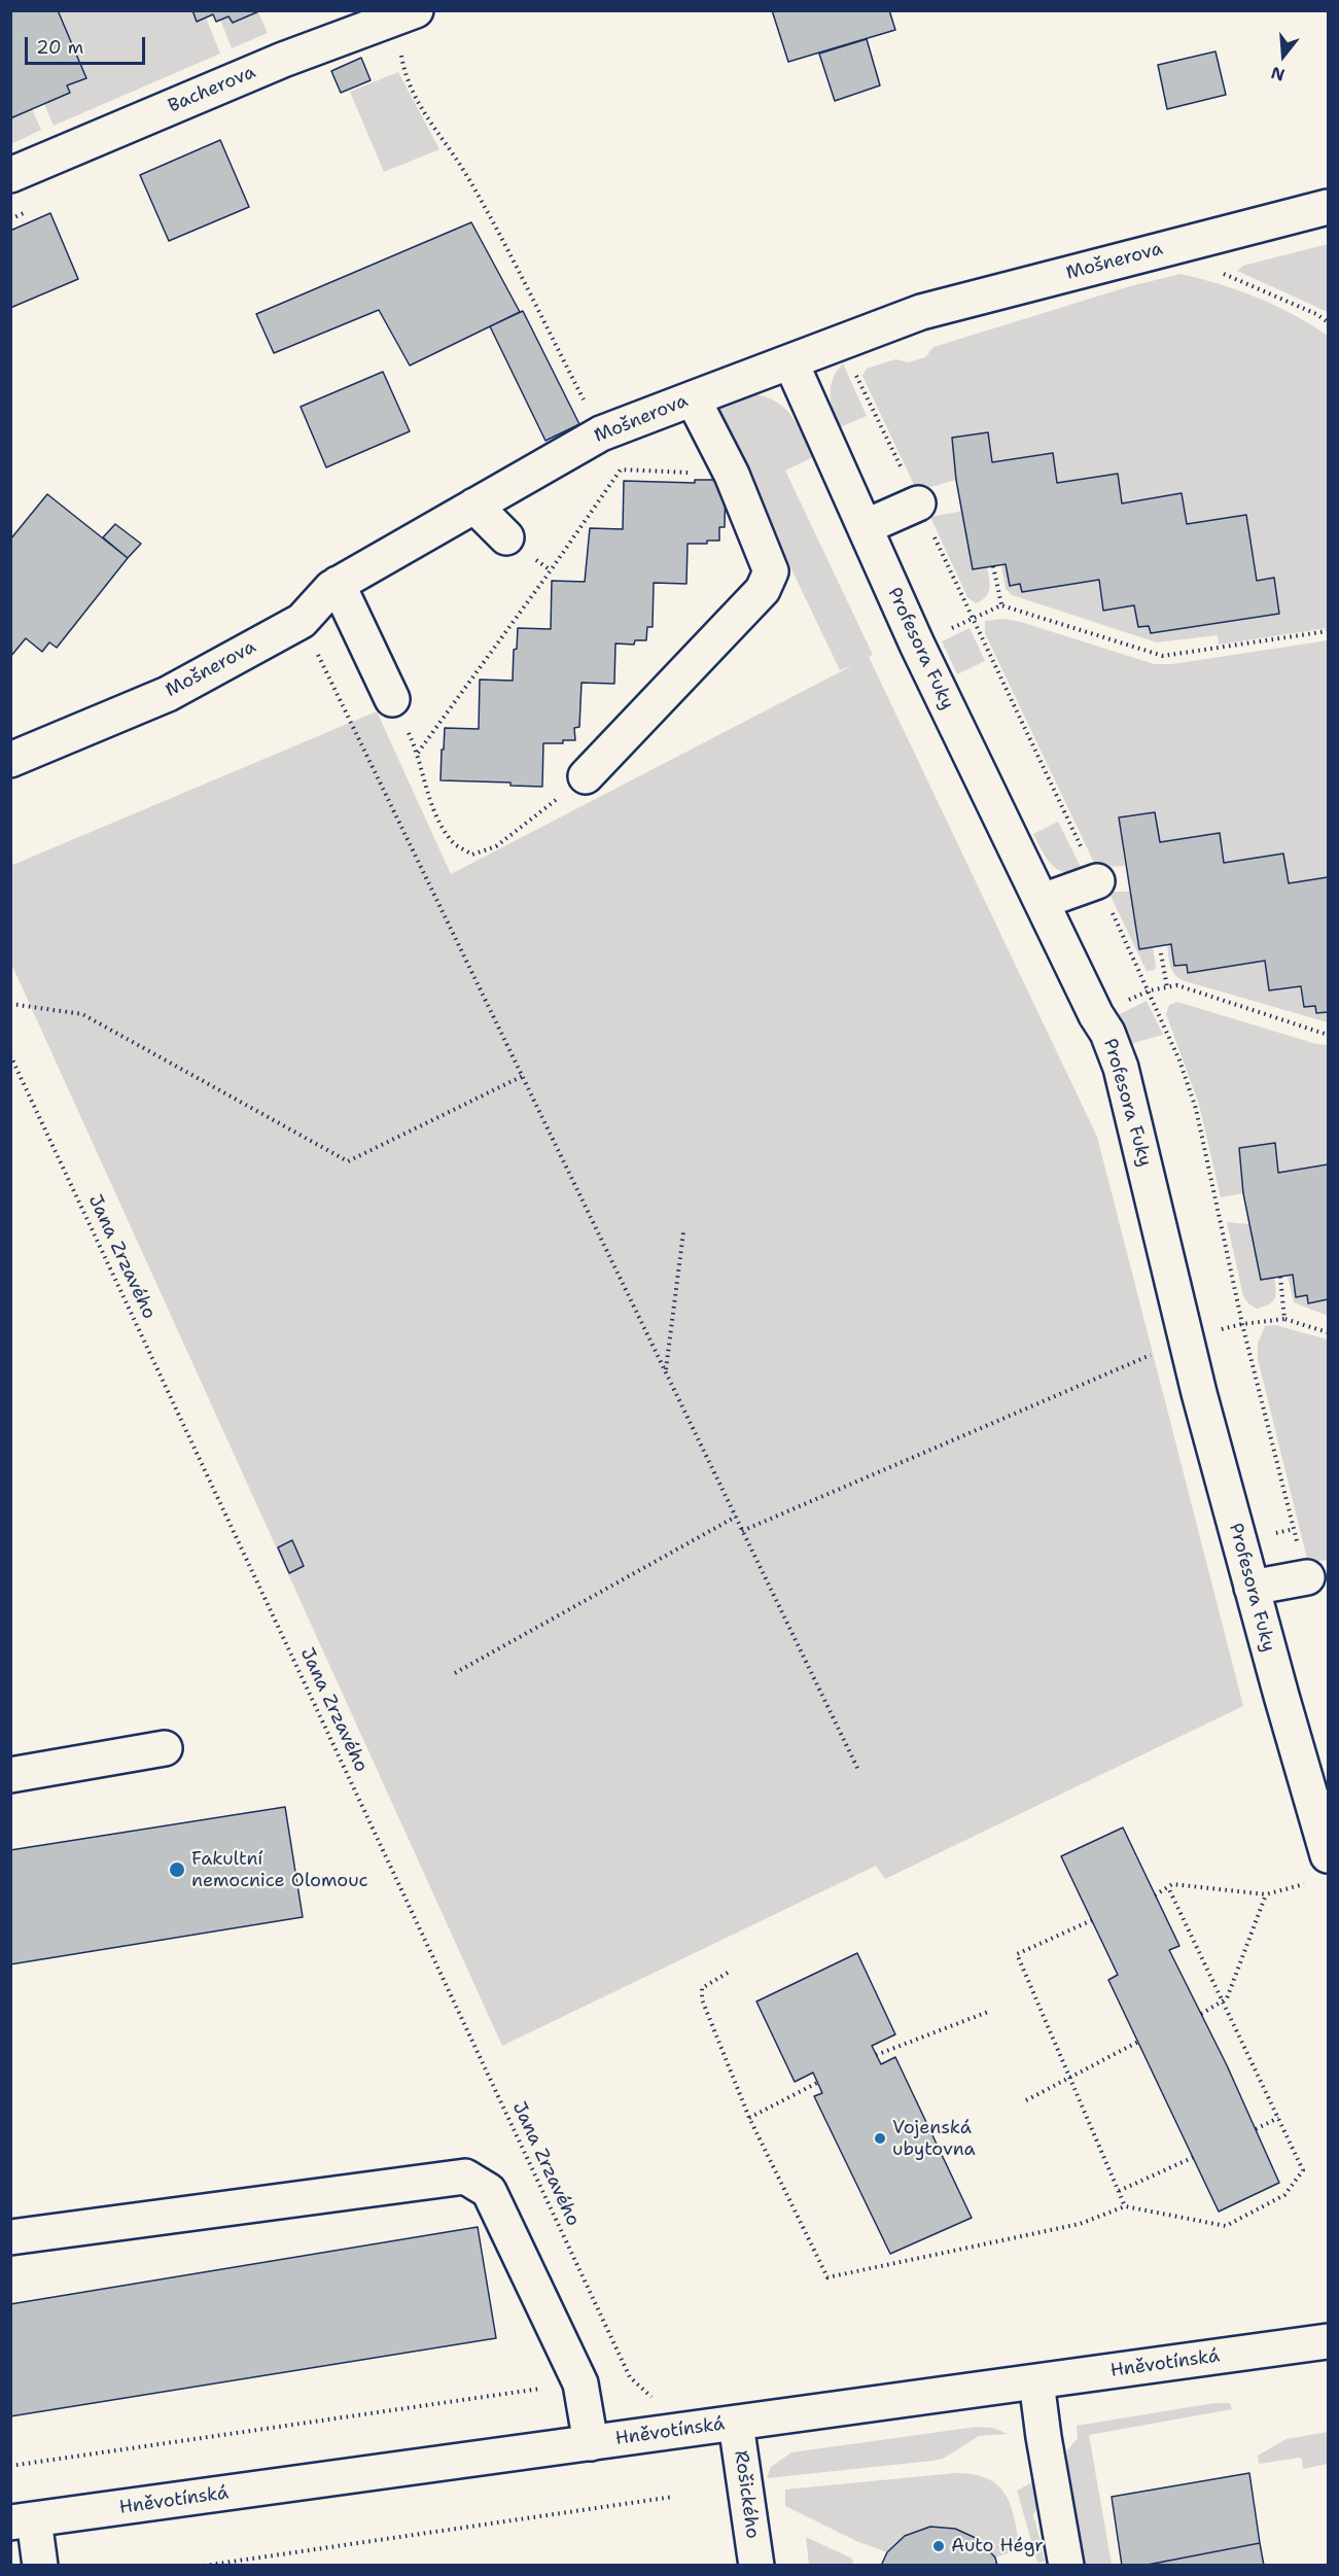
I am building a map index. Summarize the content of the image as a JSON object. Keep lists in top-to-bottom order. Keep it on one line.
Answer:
{"streets":{"street":["Bacherova","Mošnerova","Profesora Fuky","Hněvotínská","Rošického"],"path":["Jana Zrzavého"]},"crossings":[["Mošnerova","Profesora Fuky"],["Hněvotínská","Rošického"]],"places":["Fakultní nemocnice Olomouc","Vojenská ubytovna","Auto Hégr"],"scale_bar":"20 m","north":"bottom"}
